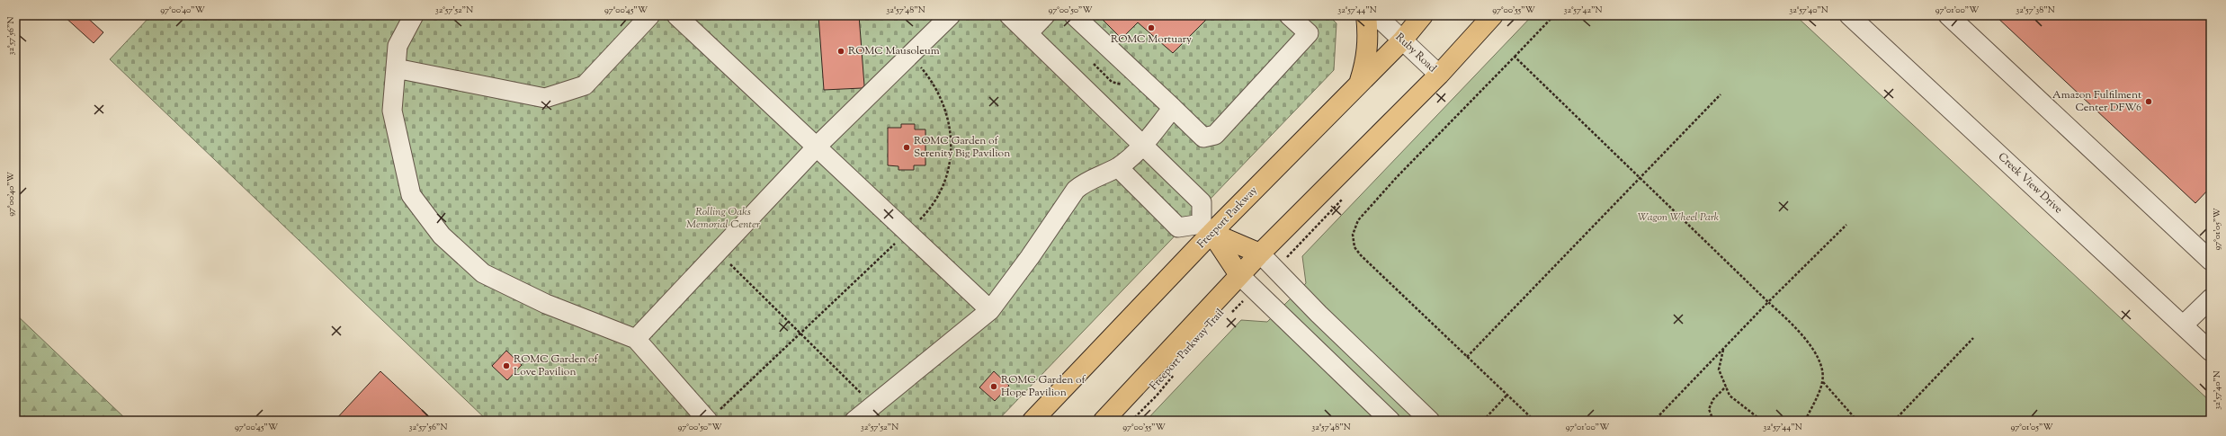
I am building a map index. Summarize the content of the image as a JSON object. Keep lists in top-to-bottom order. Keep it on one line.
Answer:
{"streets":{"main road":["Freeport Parkway"],"street":["Ruby Road","Creek View Drive"],"path":["Freeport Parkway Trail"]},"crossings":[["Ruby Road","Freeport Parkway"]],"parks":["Rolling Oaks Memorial Center","Wagon Wheel Park"],"places":["ROMC Mortuary","ROMC Mausoleum","Amazon Fulfilment Center DFW6","ROMC Garden of Serenity Big Pavilion","ROMC Garden of Love Pavilion","ROMC Garden of Hope Pavilion"],"coordinates":["97°00'40\"W","32°57'52\"N","97°00'45\"W","32°57'48\"N","97°00'50\"W","32°57'44\"N","97°00'55\"W","32°57'42\"N","32°57'40\"N","97°01'00\"W","32°57'38\"N","32°57'56\"N","97°01'05\"W"]}
